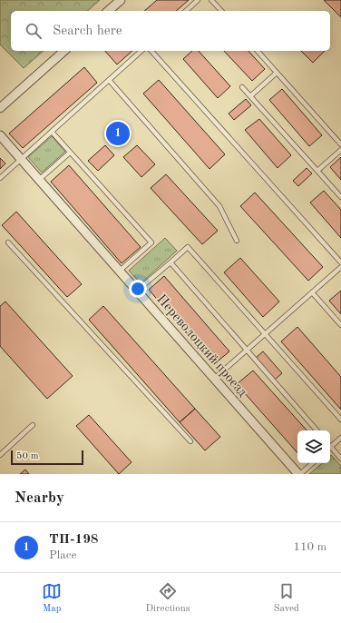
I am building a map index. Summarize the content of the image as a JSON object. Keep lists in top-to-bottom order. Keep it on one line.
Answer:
{"streets":{"street":["Переволоцкий проезд"]},"scale_bar":"50 m","page":{"search":"Search here","pins":"1","scale":"50 m","heading":"Nearby","list":[{"mark":"1","name":"ТП-198","note":"Place","value":"110 m"}],"nav":["Map","Directions","Saved"]}}
